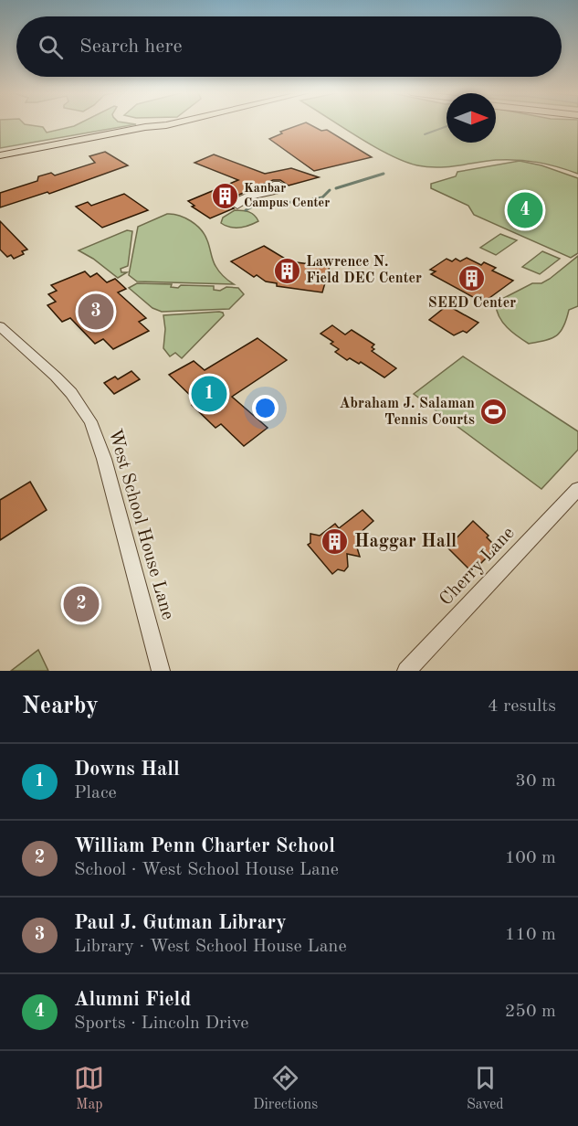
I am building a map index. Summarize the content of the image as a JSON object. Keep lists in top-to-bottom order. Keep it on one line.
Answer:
{"streets":{"street":["West School House Lane","Cherry Lane"]},"places":{"building":["Kanbar Campus Center","Lawrence N. Field DEC Center","SEED Center","Haggar Hall"],"sports":["Abraham J. Salaman Tennis Courts"]},"north":"right","page":{"search":"Search here","pins":["4","3","1","2"],"heading":["Nearby","4 results"],"list":[{"mark":"1","name":"Downs Hall","note":"Place","value":"30 m"},{"mark":"2","name":"William Penn Charter School","note":"School · West School House Lane","value":"100 m"},{"mark":"3","name":"Paul J. Gutman Library","note":"Library · West School House Lane","value":"110 m"},{"mark":"4","name":"Alumni Field","note":"Sports · Lincoln Drive","value":"250 m"}],"nav":["Map","Directions","Saved"]}}
